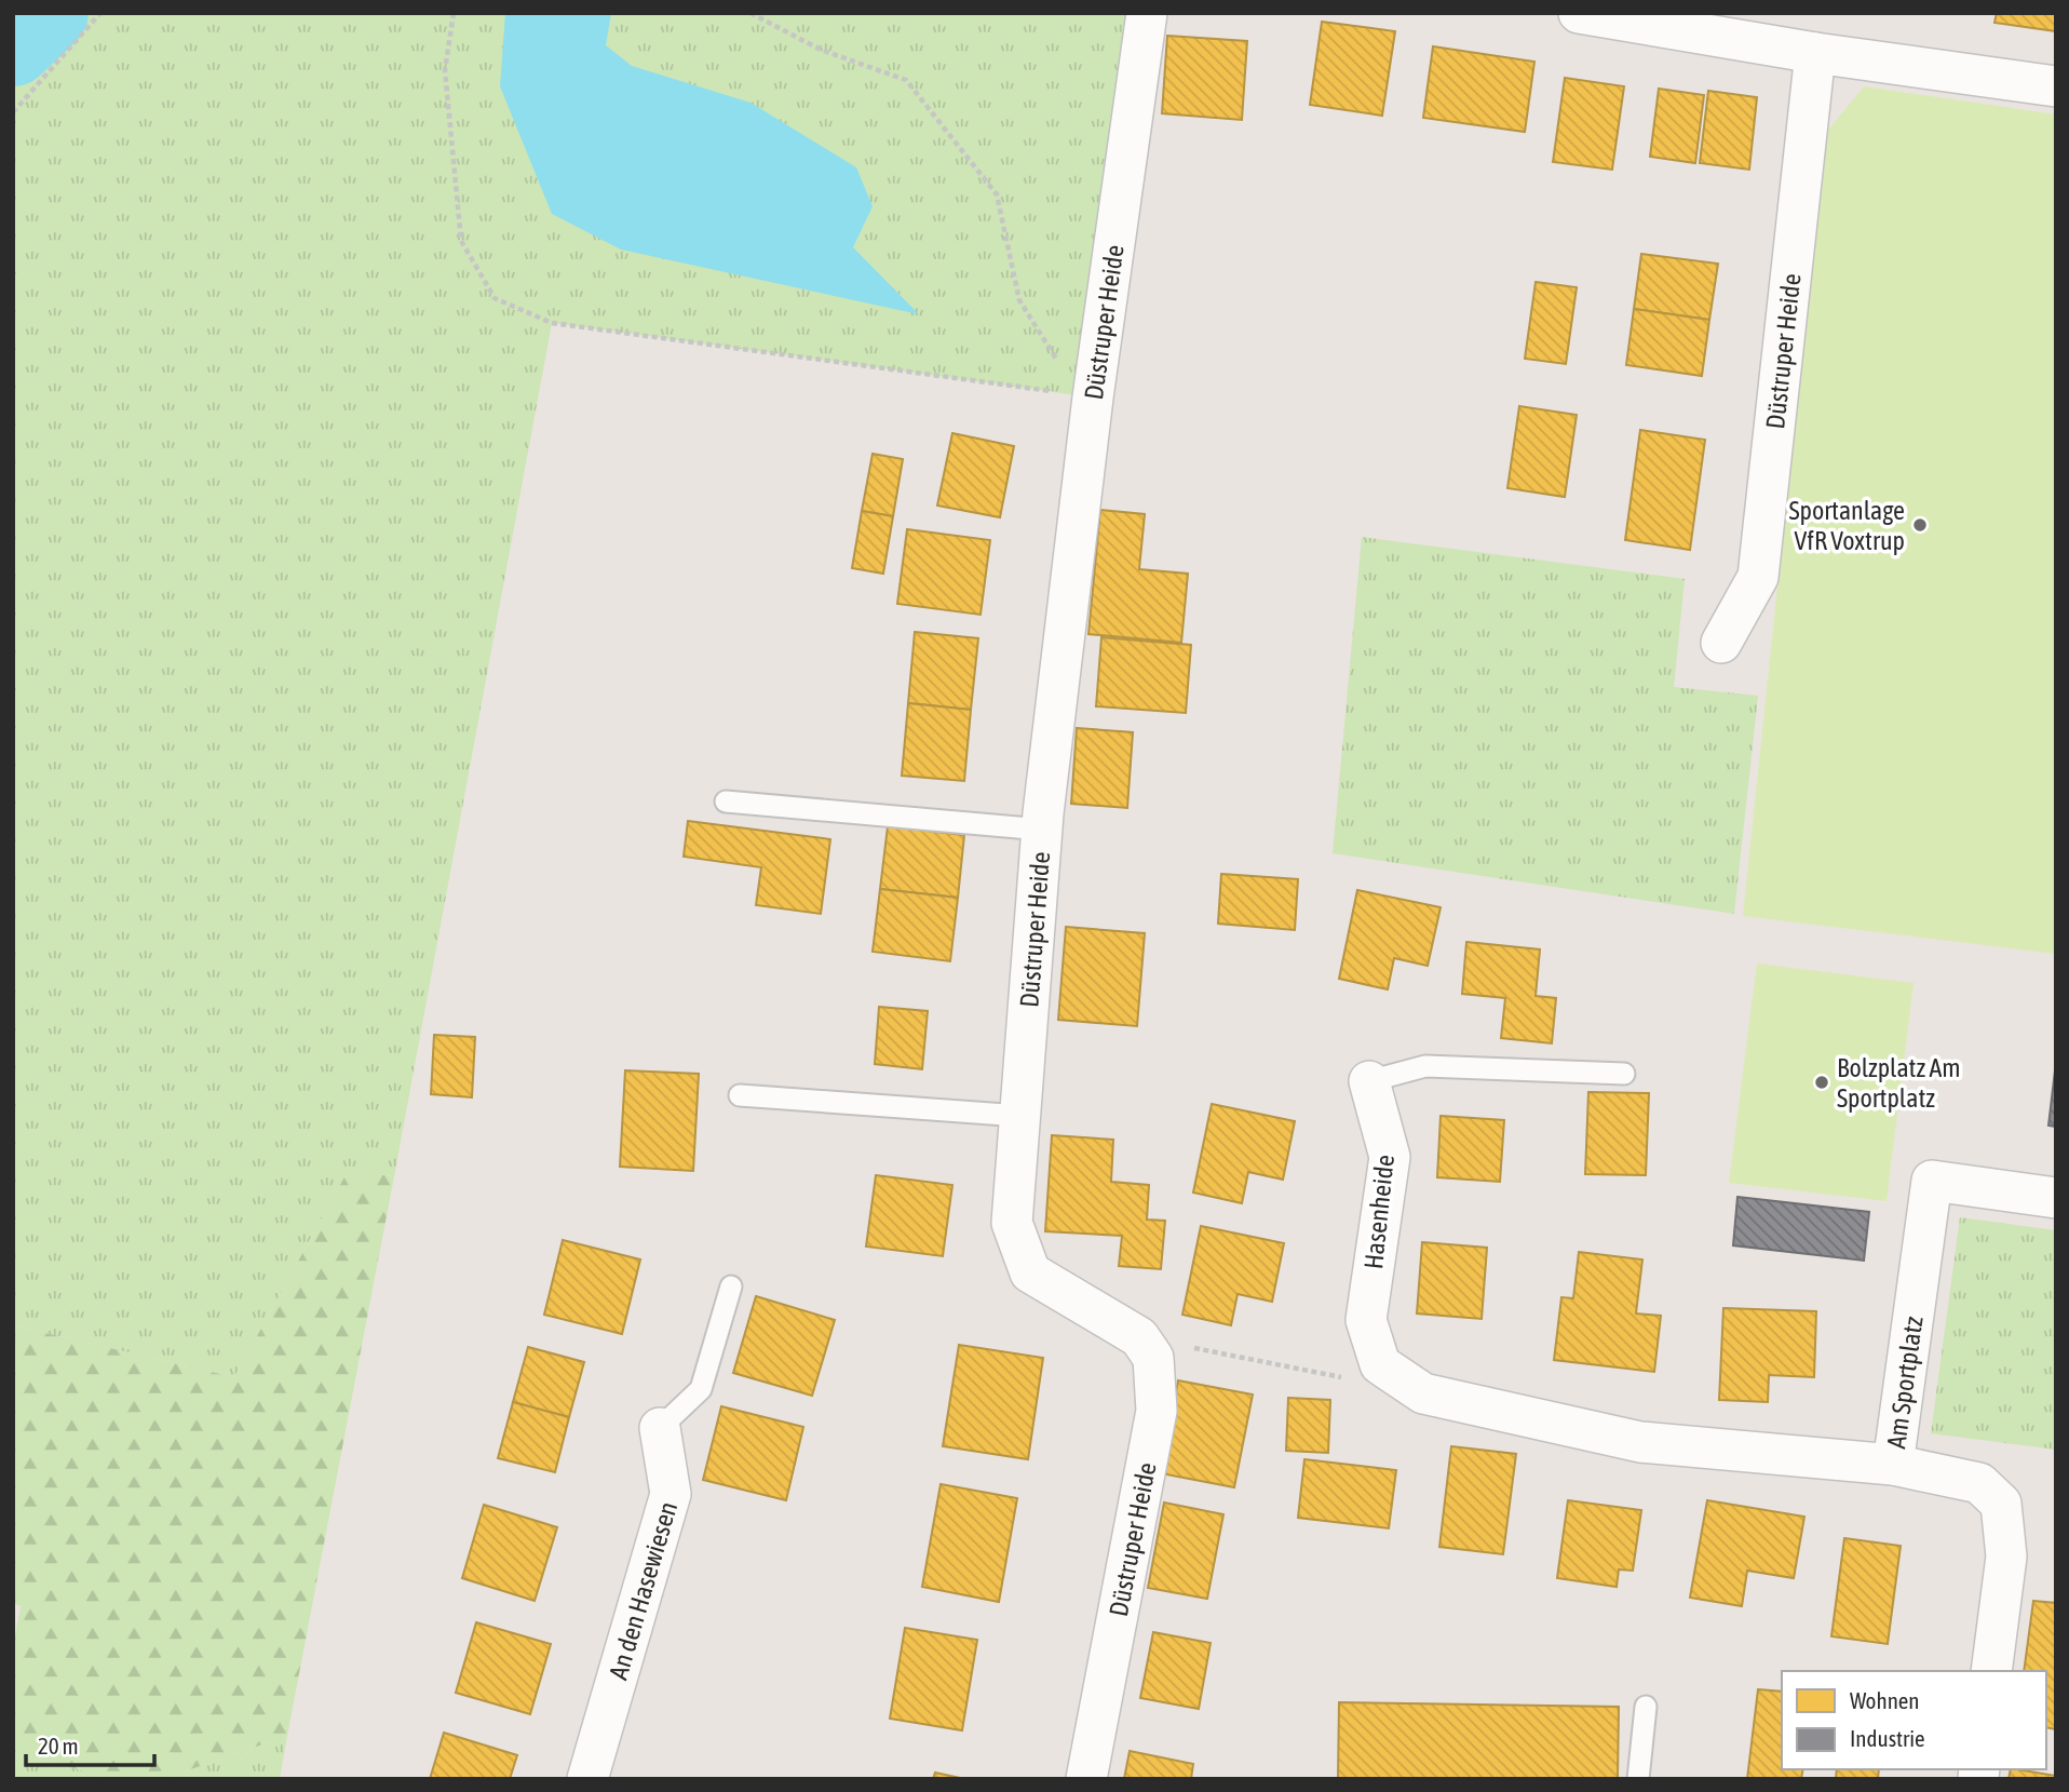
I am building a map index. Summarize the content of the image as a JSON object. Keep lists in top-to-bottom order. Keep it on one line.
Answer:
{"streets":{"street":["Düstruper Heide","Hasenheide","Am Sportplatz","An den Hasewiesen"]},"crossings":[["Hasenheide","Am Sportplatz"]],"places":["Sportanlage VfR Voxtrup","Bolzplatz Am Sportplatz"],"legend":["Wohnen","Industrie"],"scale_bar":"20 m"}
